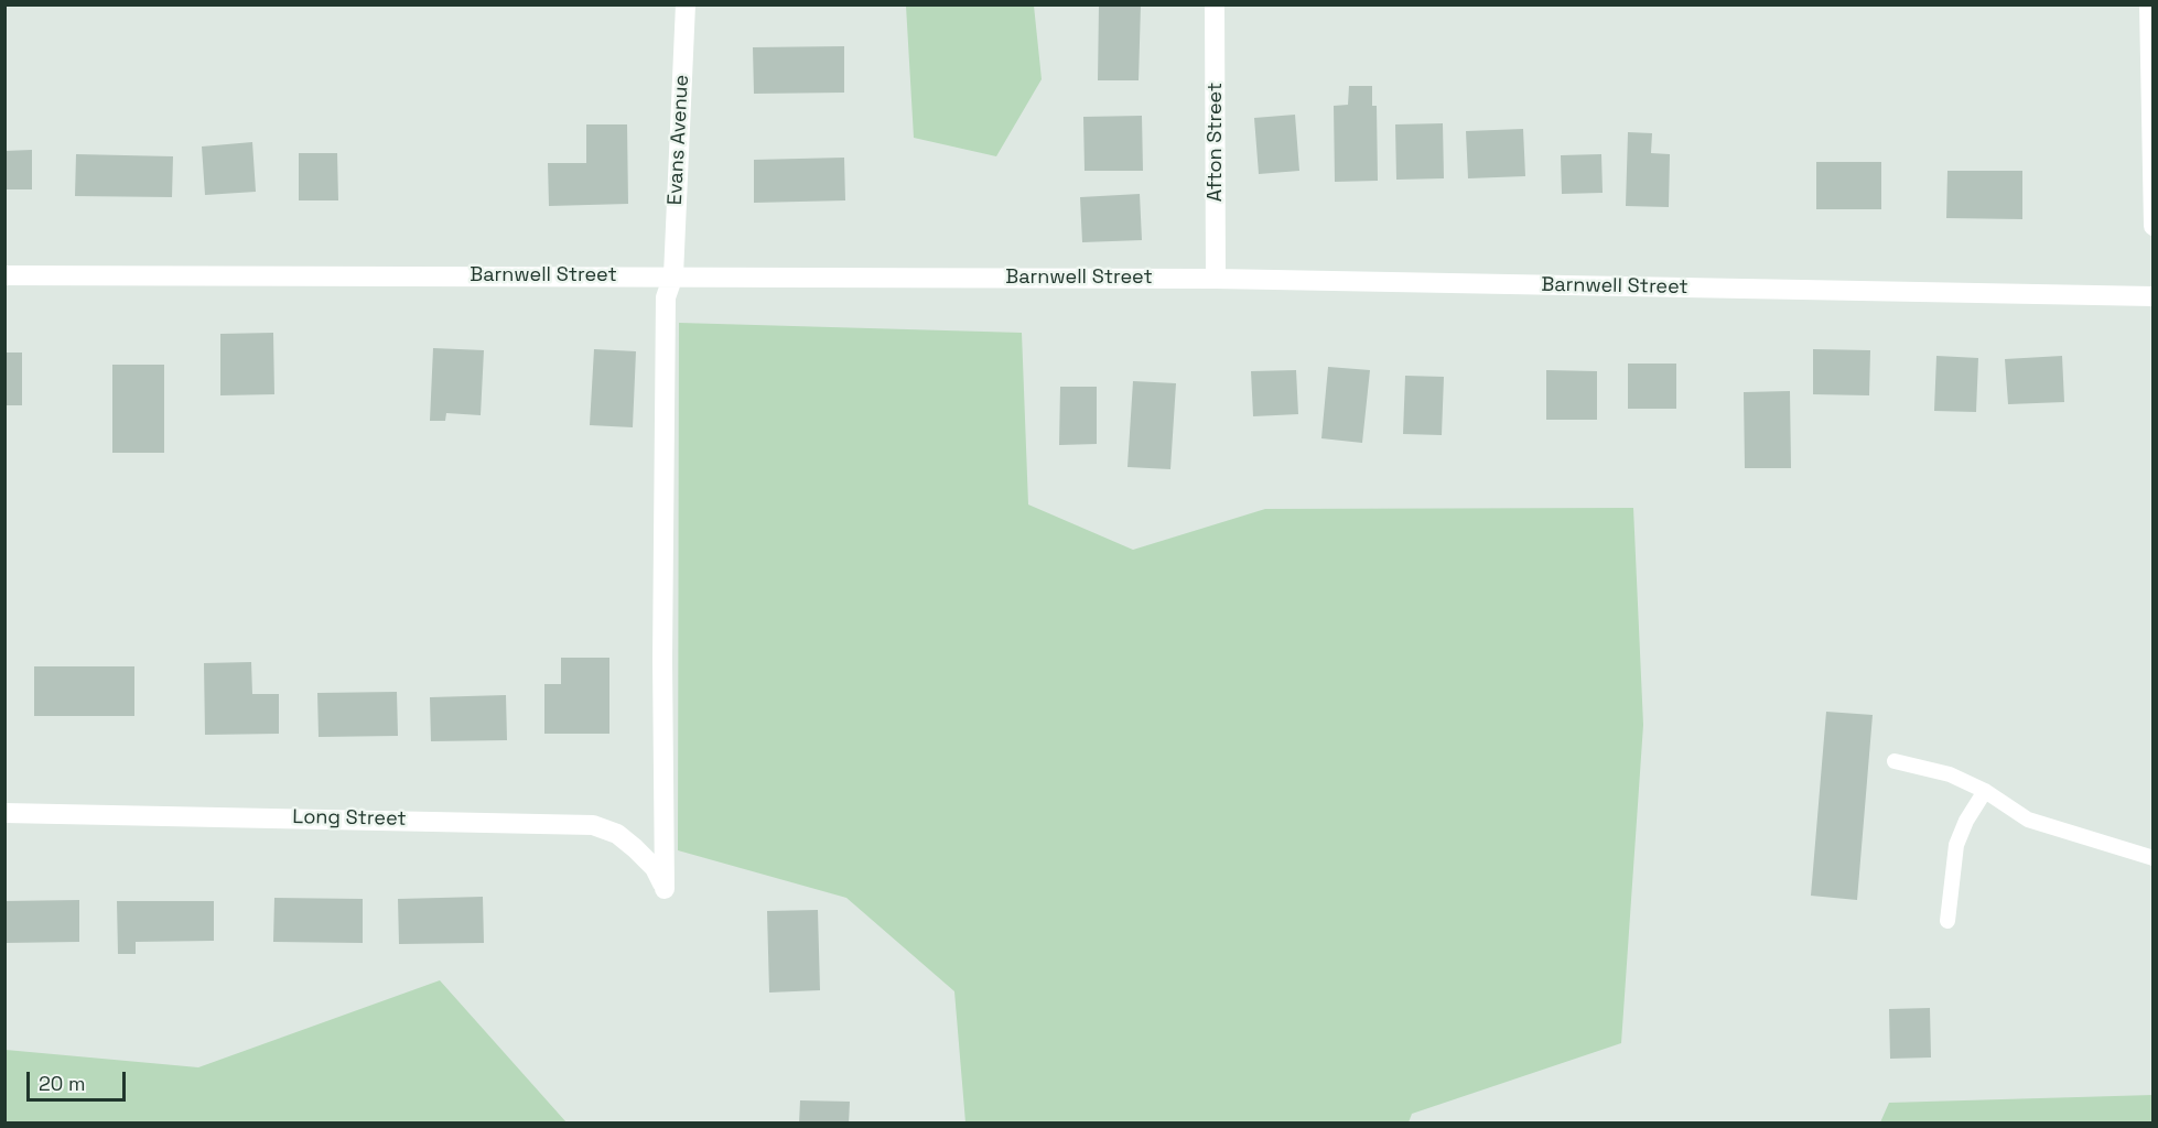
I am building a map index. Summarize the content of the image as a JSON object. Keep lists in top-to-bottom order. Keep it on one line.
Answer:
{"streets":{"street":["Evans Avenue","Afton Street","Barnwell Street","Long Street"]},"crossings":[["Evans Avenue","Barnwell Street"],["Evans Avenue","Long Street"],["Afton Street","Barnwell Street"]],"scale_bar":"20 m"}
